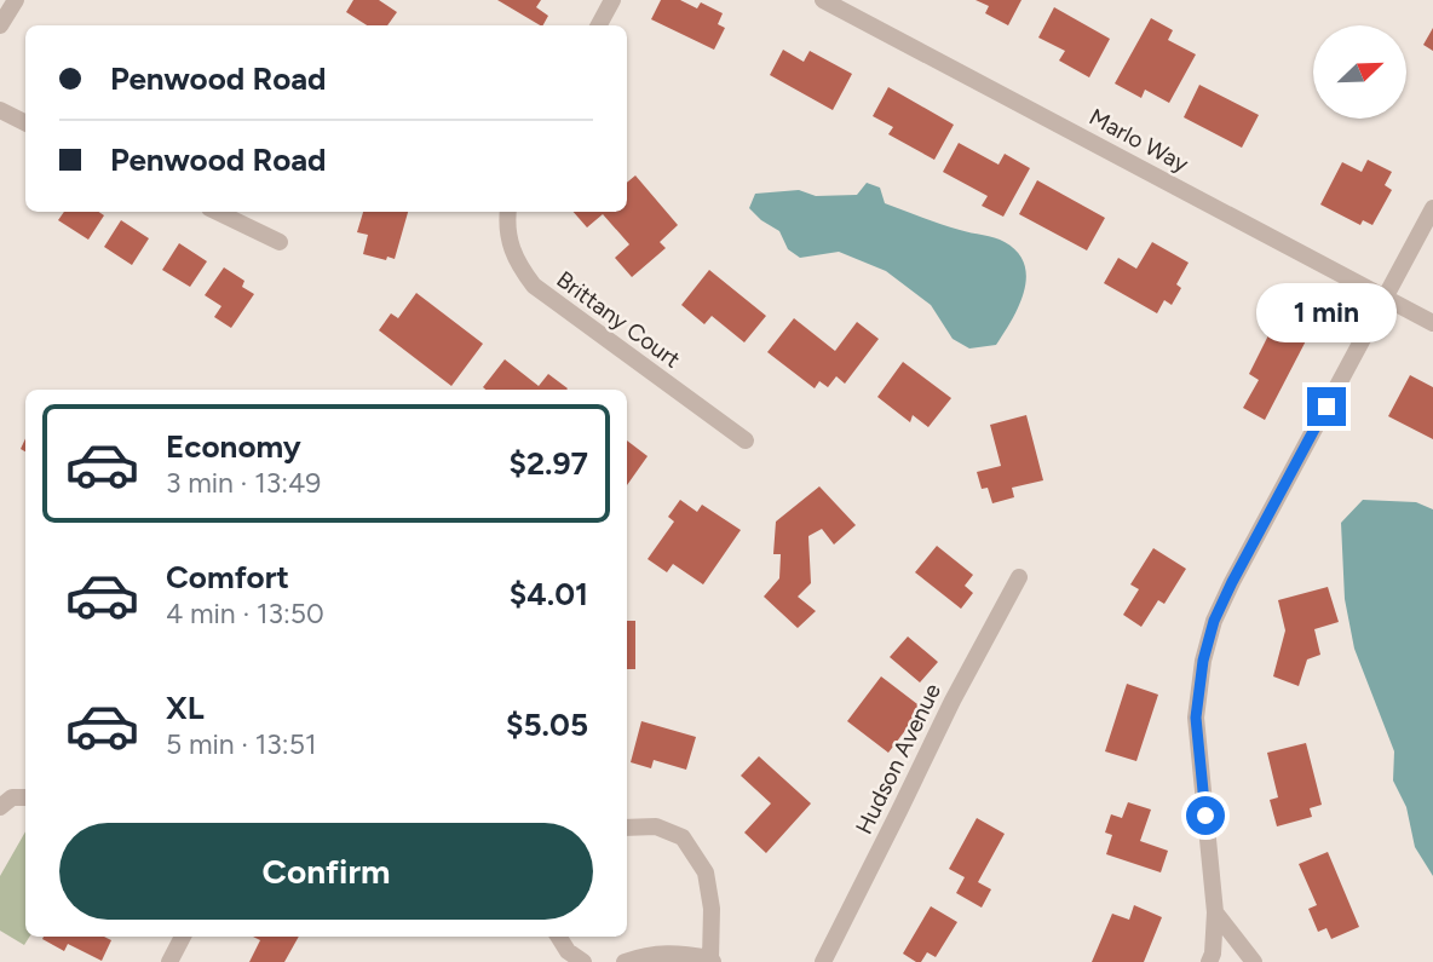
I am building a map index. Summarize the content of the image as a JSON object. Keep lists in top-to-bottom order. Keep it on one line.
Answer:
{"streets":{"street":["Marlo Way","Brittany Court","Hudson Avenue"]},"north":"top right","page":{"banner":["Penwood Road","Penwood Road"],"bubble":"1 min","list":[{"name":"Economy","note":"3 min · 13:49","value":"$2.97"},{"name":"Comfort","note":"4 min · 13:50","value":"$4.01"},{"name":"XL","note":"5 min · 13:51","value":"$5.05"}],"buttons":"Confirm"}}
